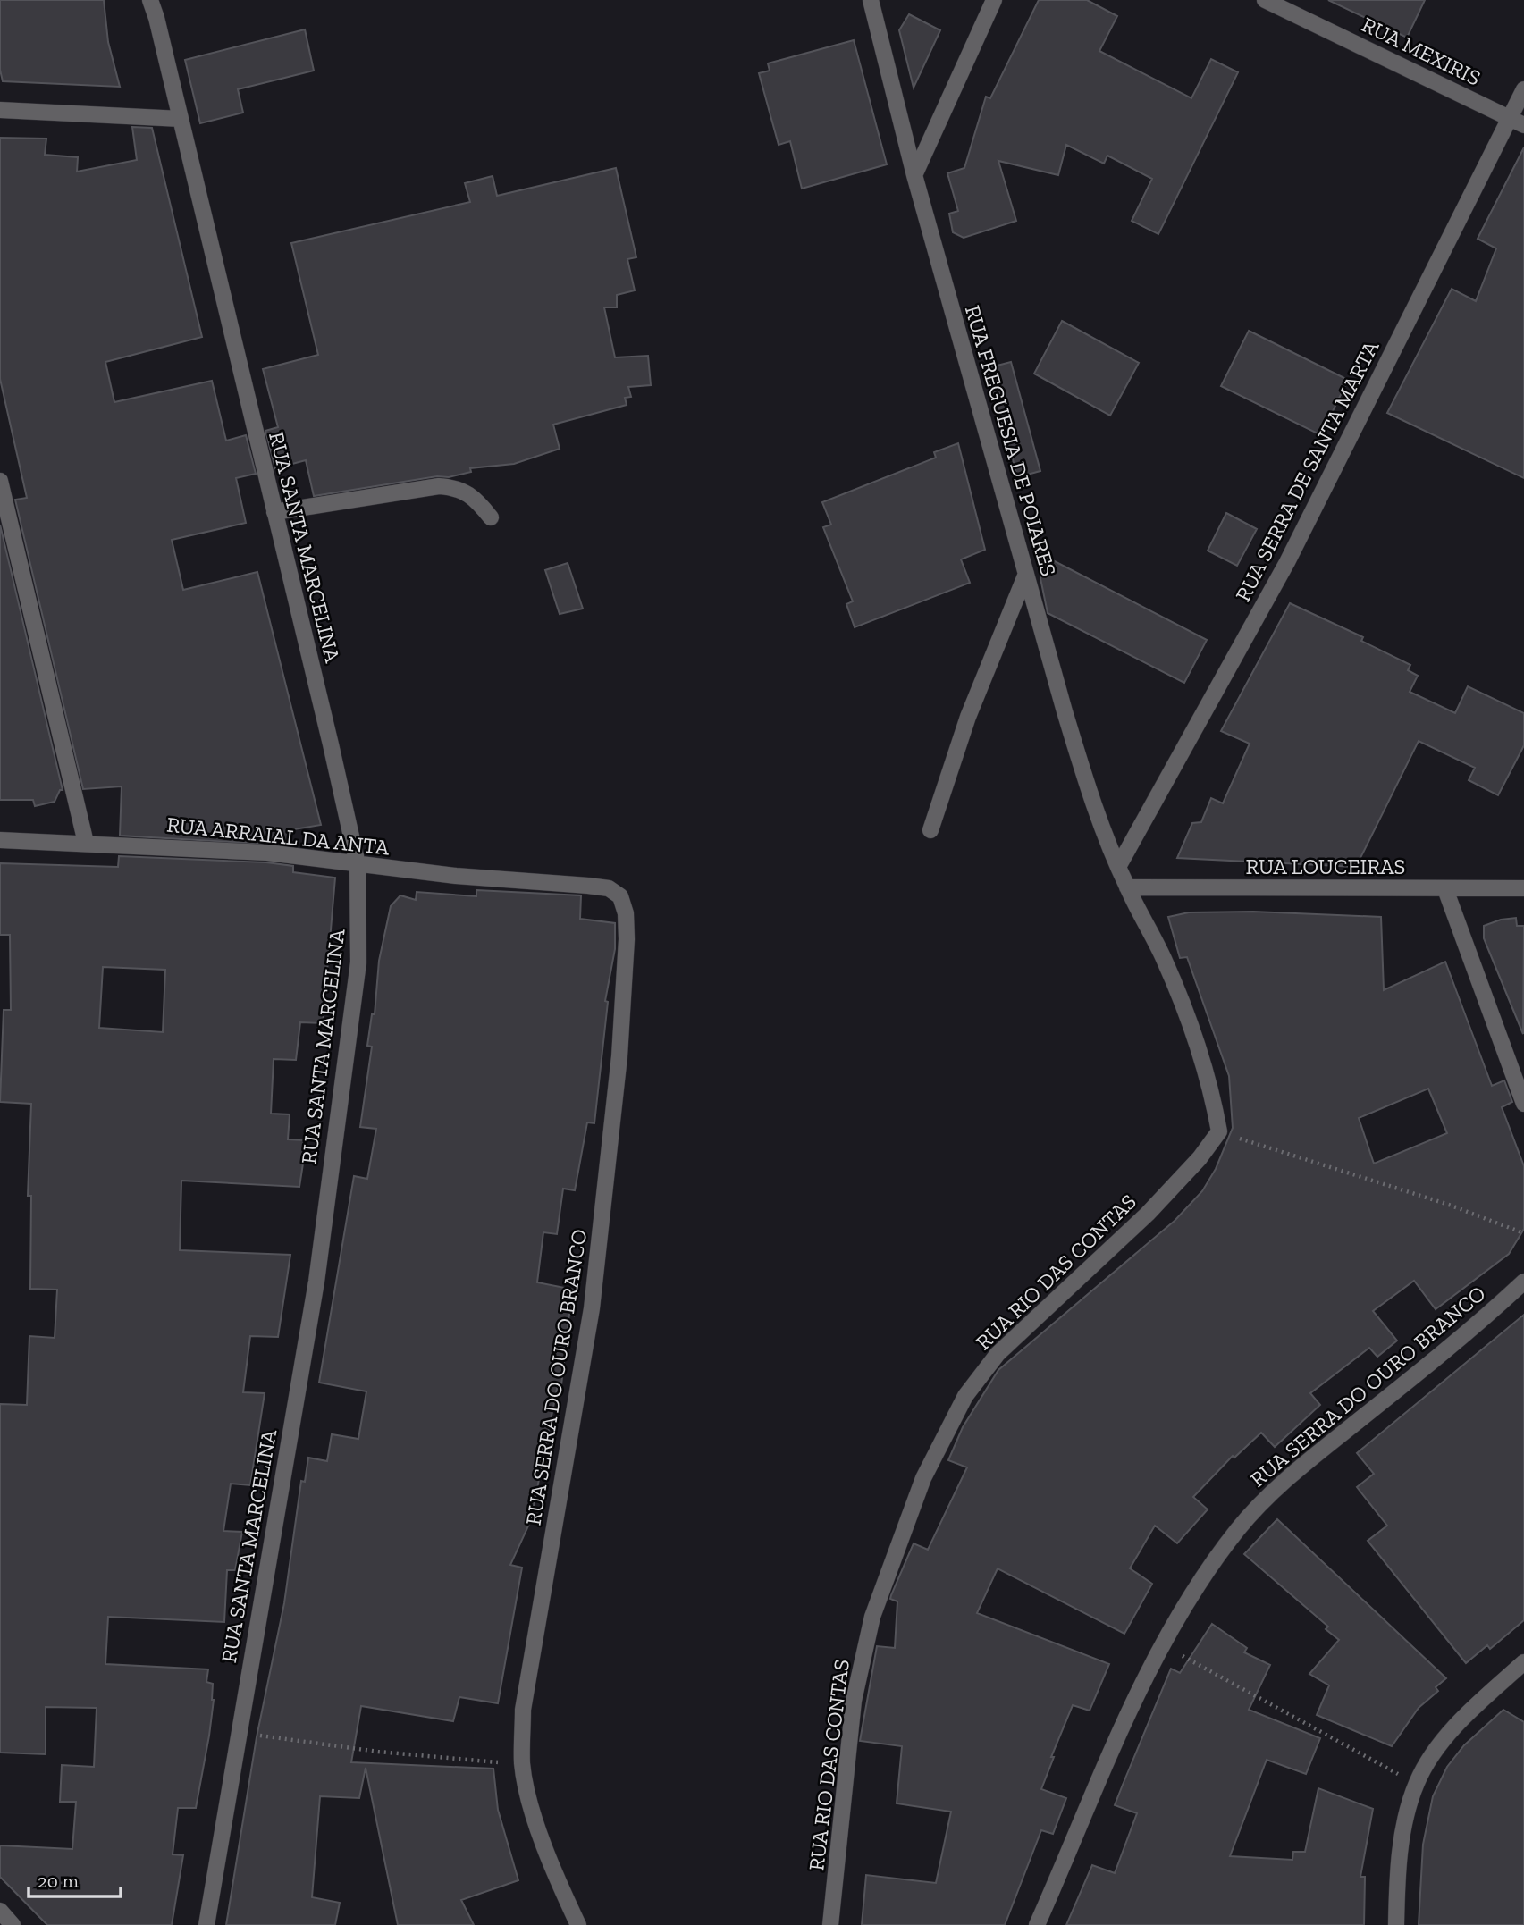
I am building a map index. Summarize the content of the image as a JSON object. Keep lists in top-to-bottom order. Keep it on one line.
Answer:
{"streets":{"street":["RUA MEXIRIS","RUA FREGUESIA DE POIARES","RUA SERRA DE SANTA MARTA","RUA SANTA MARCELINA","RUA ARRAIAL DA ANTA","RUA LOUCEIRAS","RUA RIO DAS CONTAS","RUA SERRA DO OURO BRANCO"]},"crossings":[["RUA MEXIRIS","RUA SERRA DE SANTA MARTA"],["RUA FREGUESIA DE POIARES","RUA SERRA DE SANTA MARTA"],["RUA FREGUESIA DE POIARES","RUA LOUCEIRAS"],["RUA SANTA MARCELINA","RUA ARRAIAL DA ANTA"],["RUA ARRAIAL DA ANTA","RUA SERRA DO OURO BRANCO"]],"scale_bar":"20 m"}
